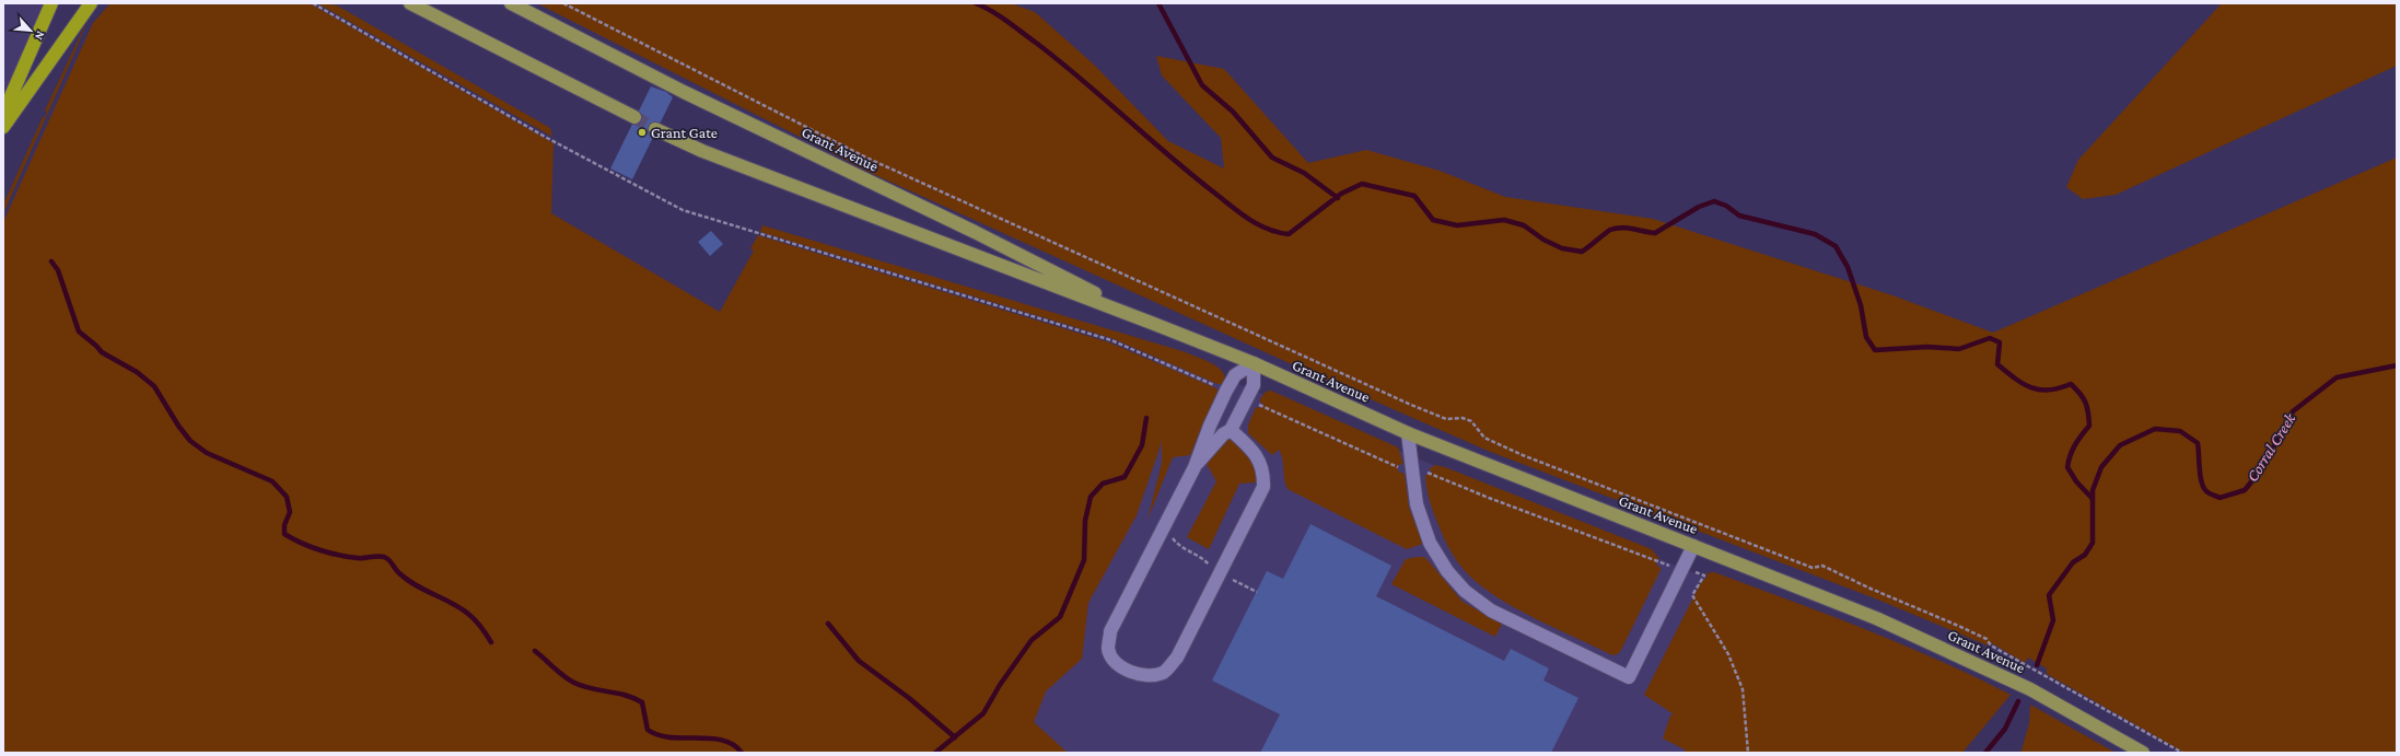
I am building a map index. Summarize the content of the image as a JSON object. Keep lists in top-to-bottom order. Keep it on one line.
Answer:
{"streets":{"main road":["Grant Avenue"]},"water":["Corral Creek"],"places":["Grant Gate"],"north":"bottom right"}
